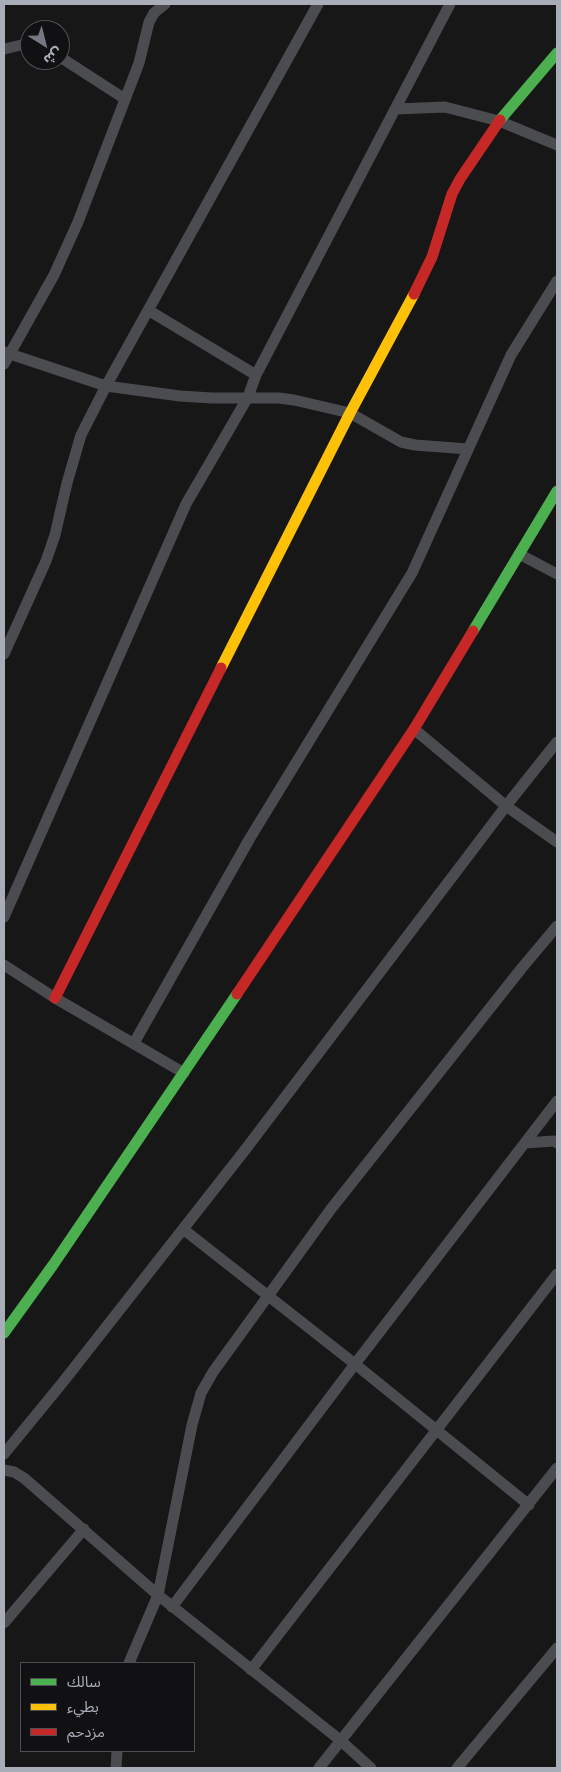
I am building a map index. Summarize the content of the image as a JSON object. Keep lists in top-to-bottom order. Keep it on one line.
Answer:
{"legend":["سالك","بطيء","مزدحم"],"north":"bottom right"}
